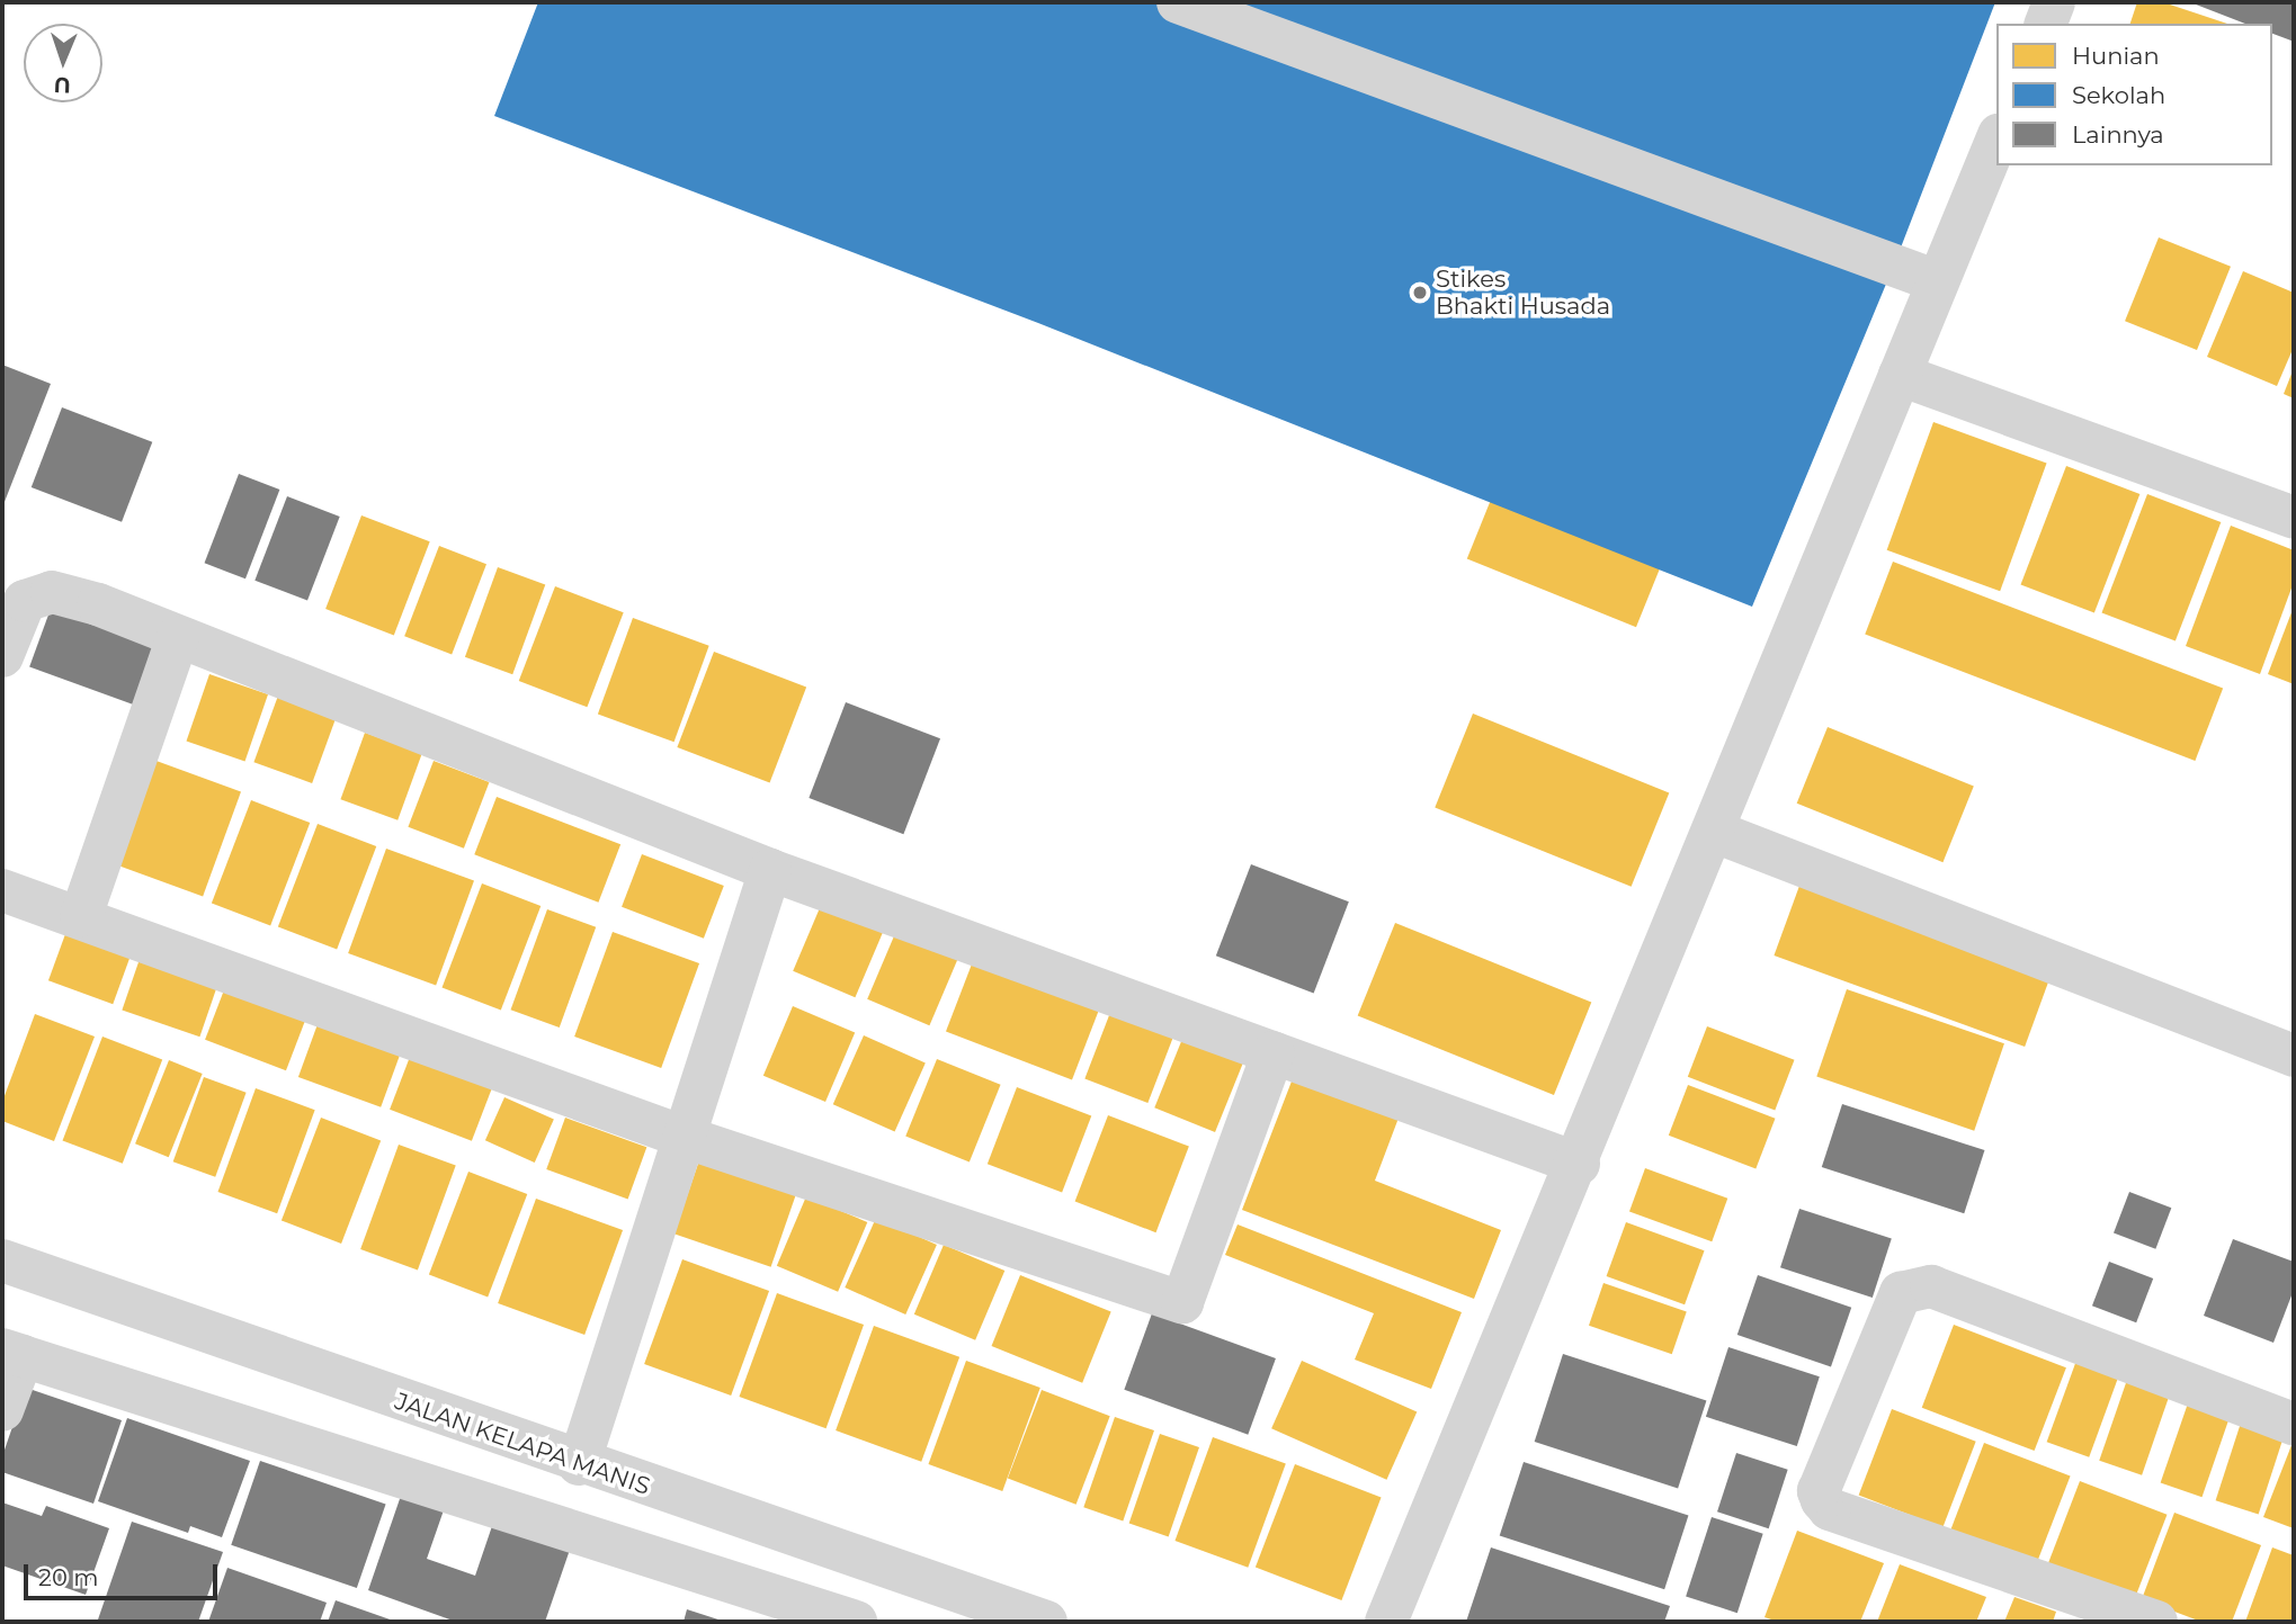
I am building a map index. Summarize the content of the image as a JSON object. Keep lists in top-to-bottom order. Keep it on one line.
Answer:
{"streets":{"street":["JALAN KELAPA MANIS"]},"places":["Stikes Bhakti Husada"],"legend":["Hunian","Sekolah","Lainnya"],"scale_bar":"20 m","north":"bottom"}
